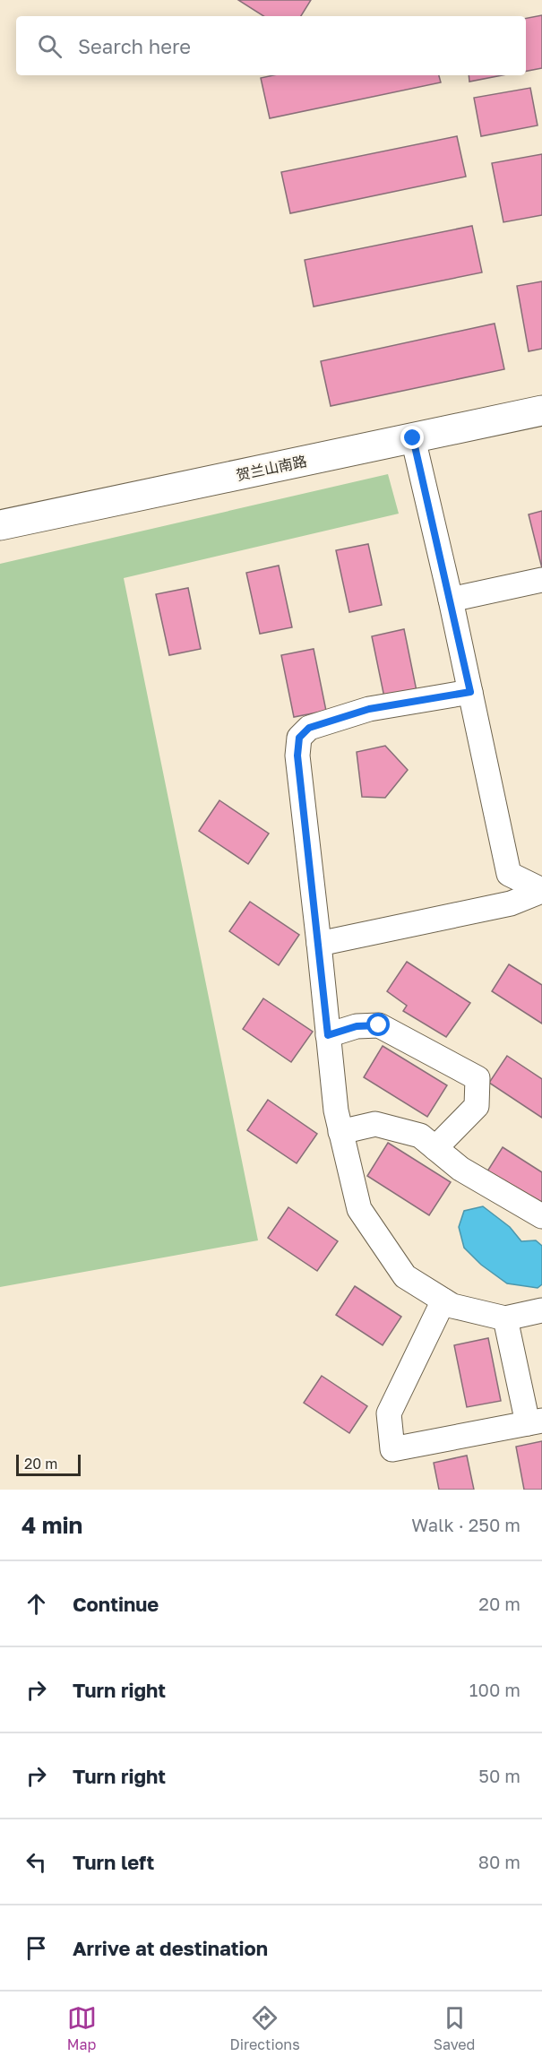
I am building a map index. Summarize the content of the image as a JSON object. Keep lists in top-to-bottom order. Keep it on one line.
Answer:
{"streets":{"street":["贺兰山南路"]},"scale_bar":"20 m","page":{"search":"Search here","scale":"20 m","heading":["4 min","Walk · 250 m"],"list":[["Continue","20 m"],["Turn right","100 m"],["Turn right","50 m"],["Turn left","80 m"],"Arrive at destination"],"nav":["Map","Directions","Saved"]}}
